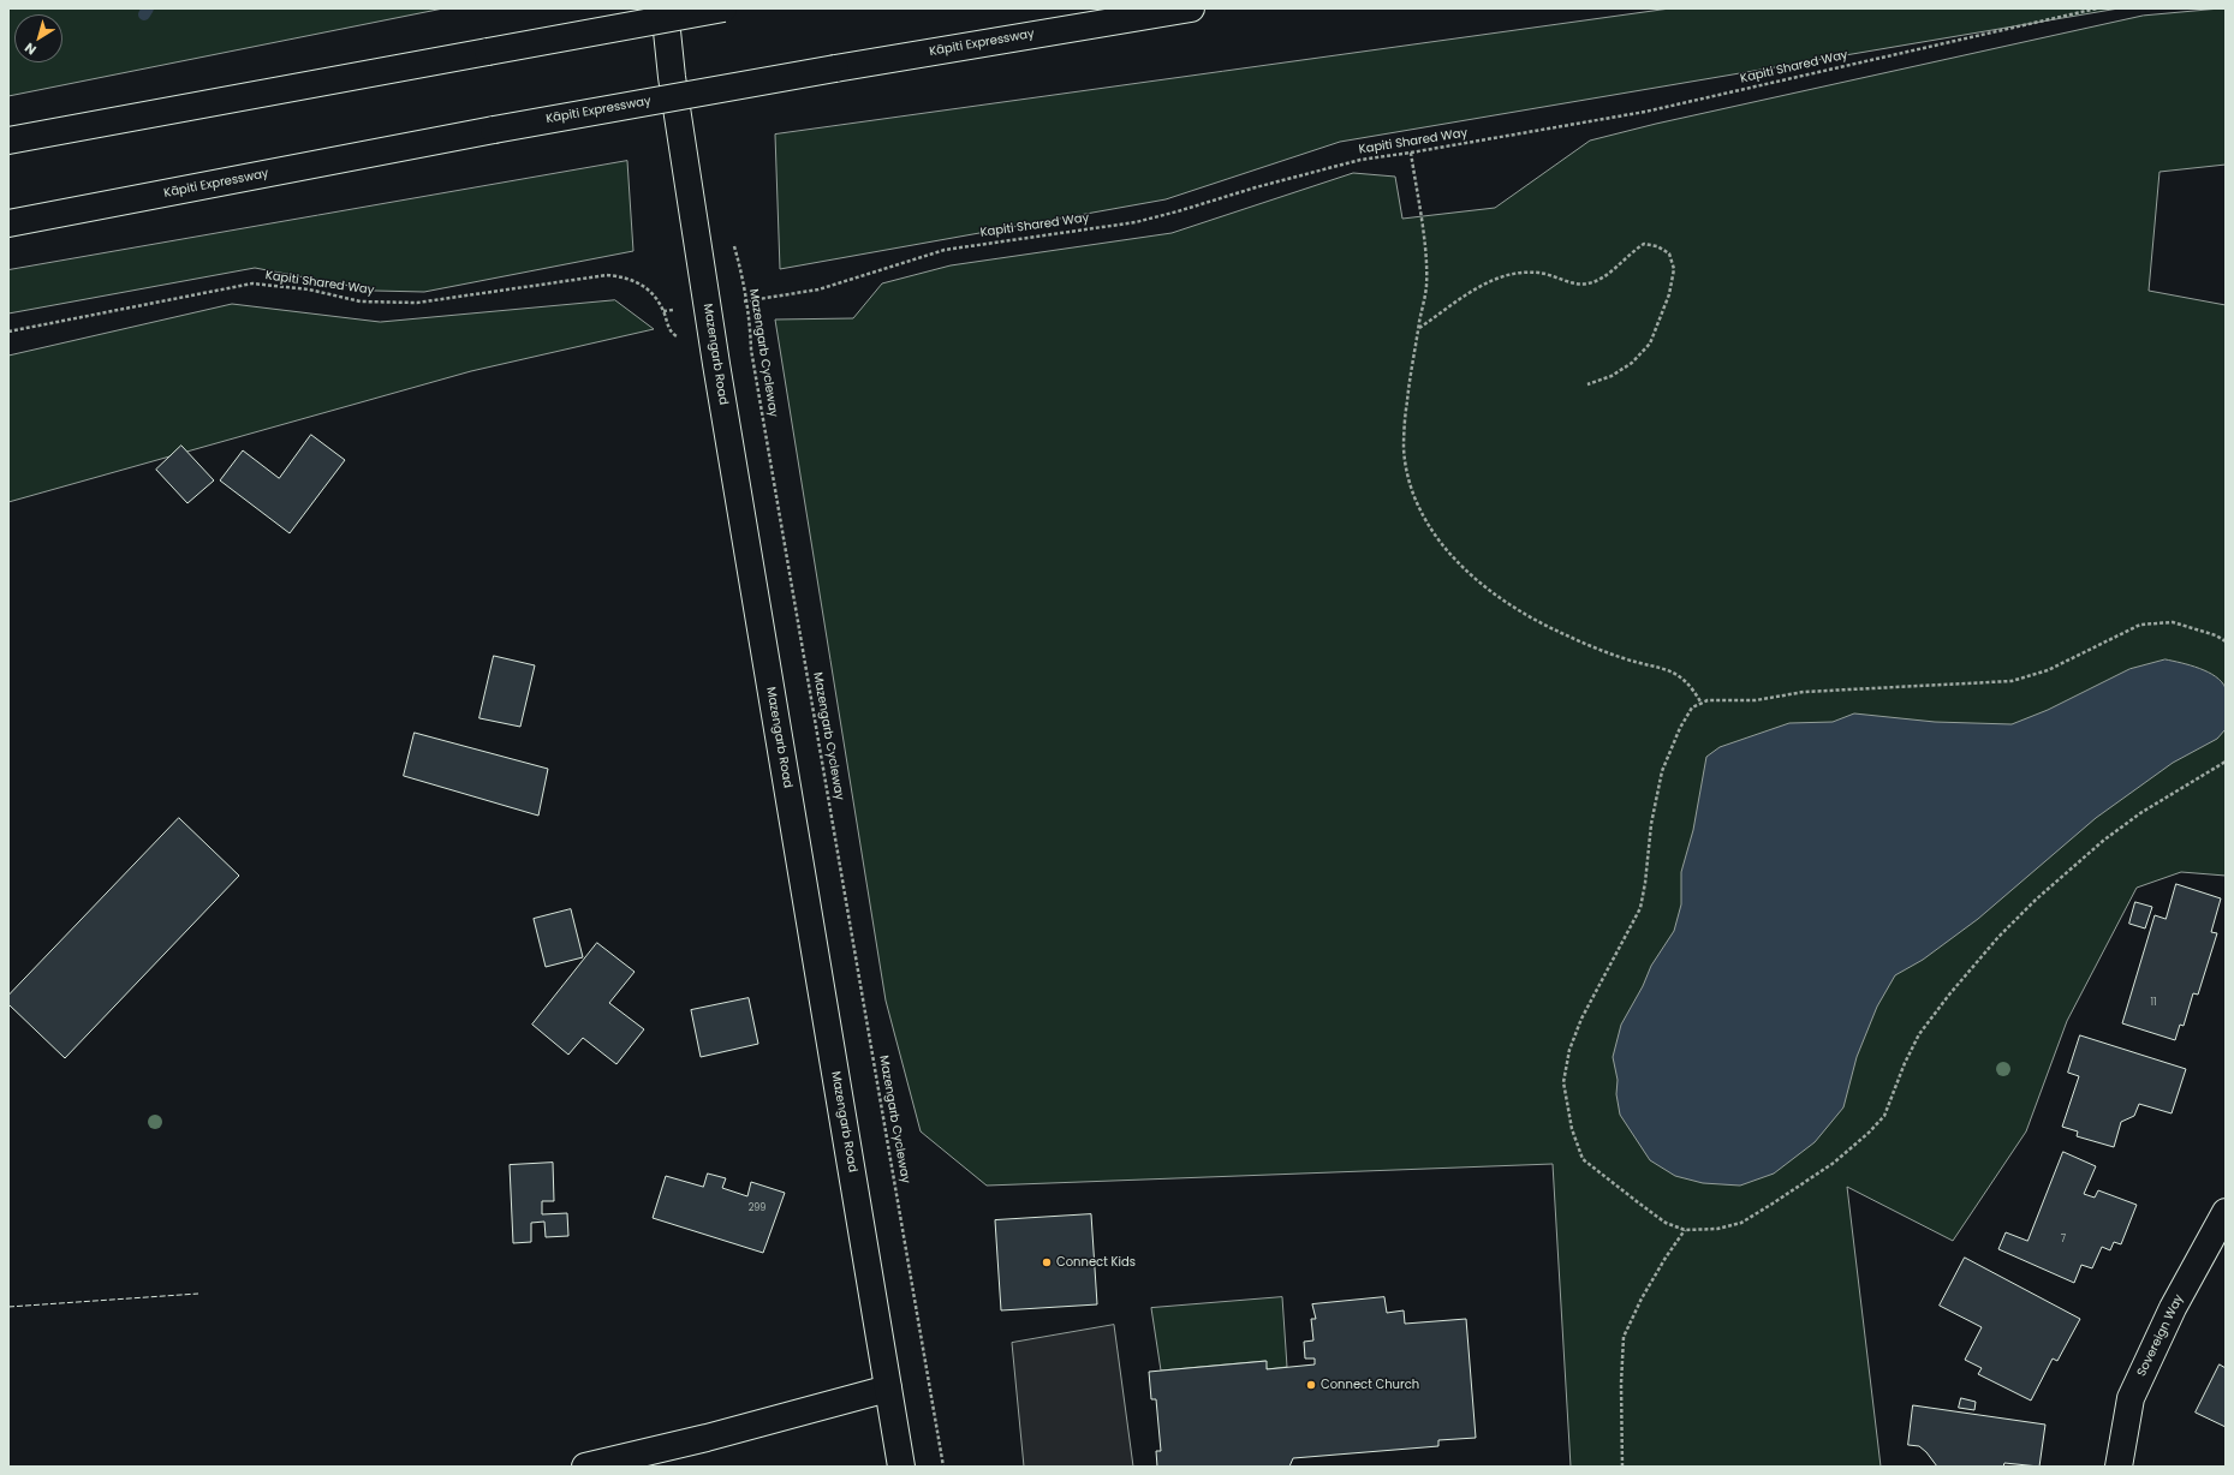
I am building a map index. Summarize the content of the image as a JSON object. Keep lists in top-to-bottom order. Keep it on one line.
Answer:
{"streets":{"main road":["Kāpiti Expressway","Mazengarb Road","Sovereign Way"],"path":["Kapiti Shared Way","Mazengarb Cycleway"]},"crossings":[["Kapiti Shared Way","Mazengarb Cycleway"]],"places":["Connect Kids","Connect Church"],"house_numbers":["11","299","7"],"north":"bottom left"}
